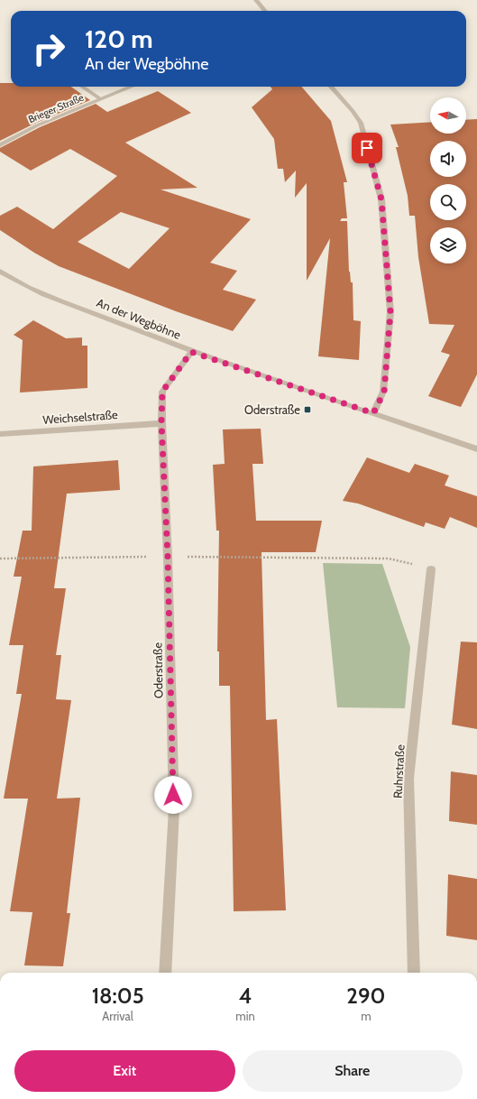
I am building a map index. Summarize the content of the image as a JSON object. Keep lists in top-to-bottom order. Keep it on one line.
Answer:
{"streets":{"street":["Brieger Straße","An der Wegböhne","Weichselstraße","Oderstraße","Ruhrstraße"]},"crossings":[["An der Wegböhne","Oderstraße"],["Weichselstraße","Oderstraße"]],"places":{"transit":["Oderstraße"]},"north":"left","page":{"turn":["120 m","An der Wegböhne"],"eta":["18:05","Arrival","4","min","290","m"],"buttons":["Exit","Share"]}}
